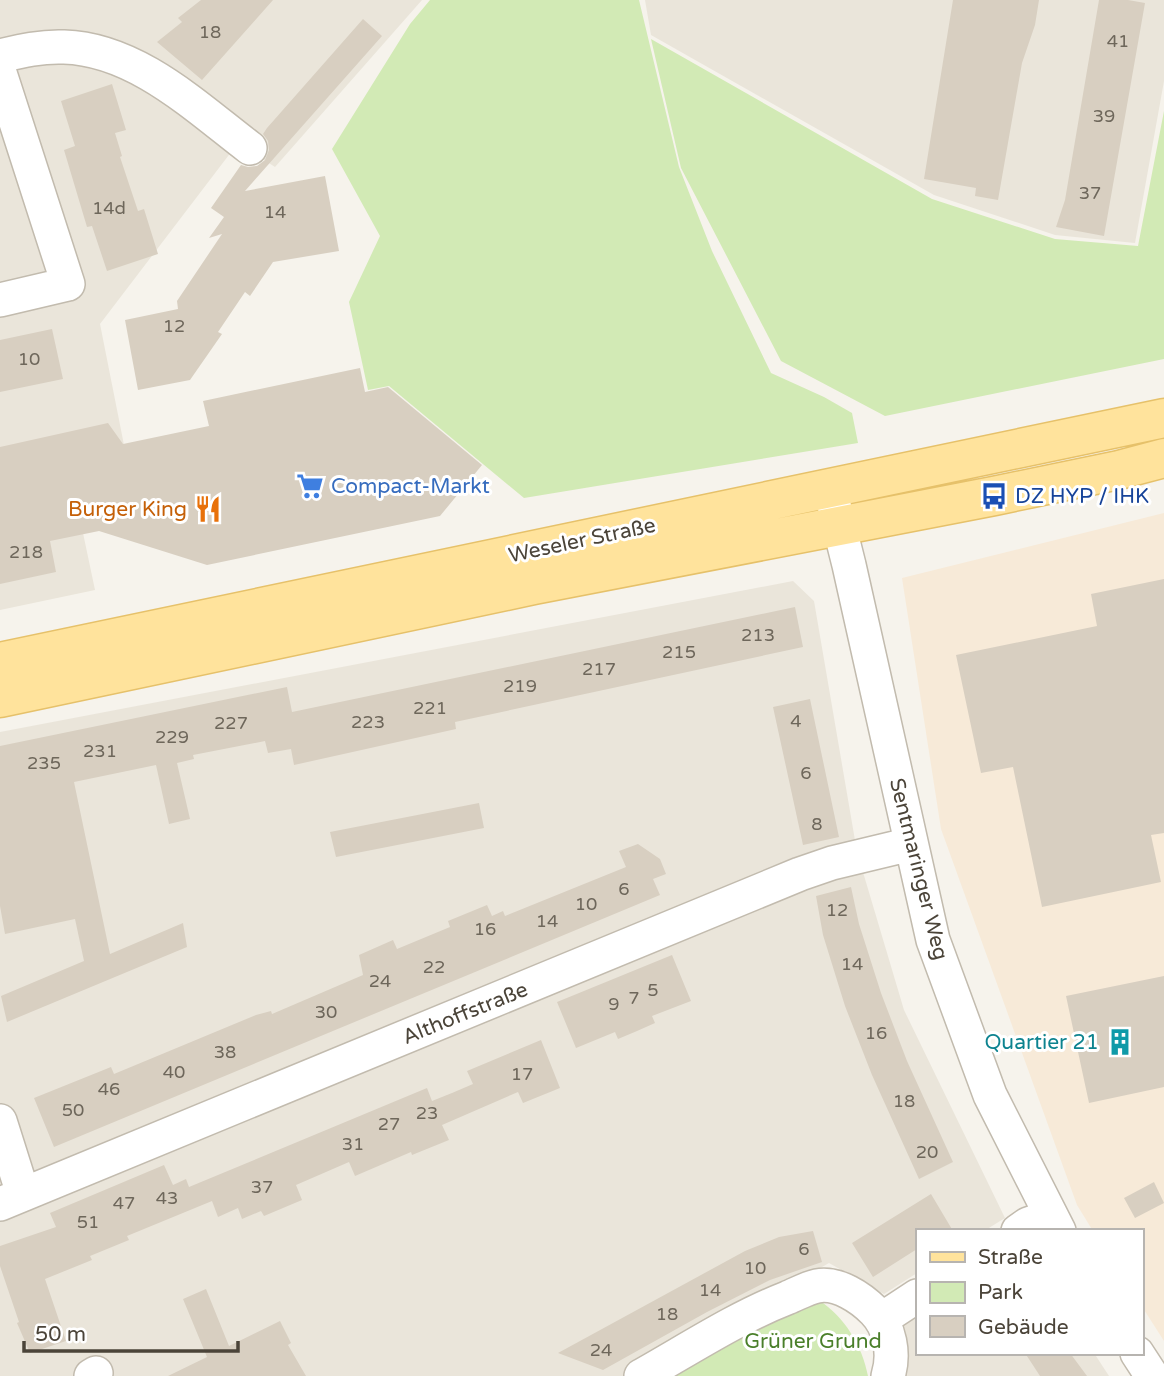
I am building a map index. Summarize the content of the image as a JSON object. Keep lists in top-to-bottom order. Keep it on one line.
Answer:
{"streets":{"main road":["Weseler Straße"],"street":["Sentmaringer Weg","Althoffstraße"]},"crossings":[["Weseler Straße","Sentmaringer Weg"],["Sentmaringer Weg","Althoffstraße"]],"parks":["Grüner Grund"],"places":{"supermarket":["Compact-Markt"],"bus stop":["DZ HYP / IHK"],"restaurant":["Burger King"],"building":["Quartier 21"]},"house_numbers":["18","41","39","37","14d","14","12","10","218","213","215","217","219","221","4","223","227","229","231","235","6","8","6","10","12","14","16","14","22","24","5","7","9","30","16","38","40","17","46","18","50","23","27","31","20","37","43","47","51","6","10","14","18","24"],"legend":["Straße","Park","Gebäude"],"scale_bar":"50 m"}
